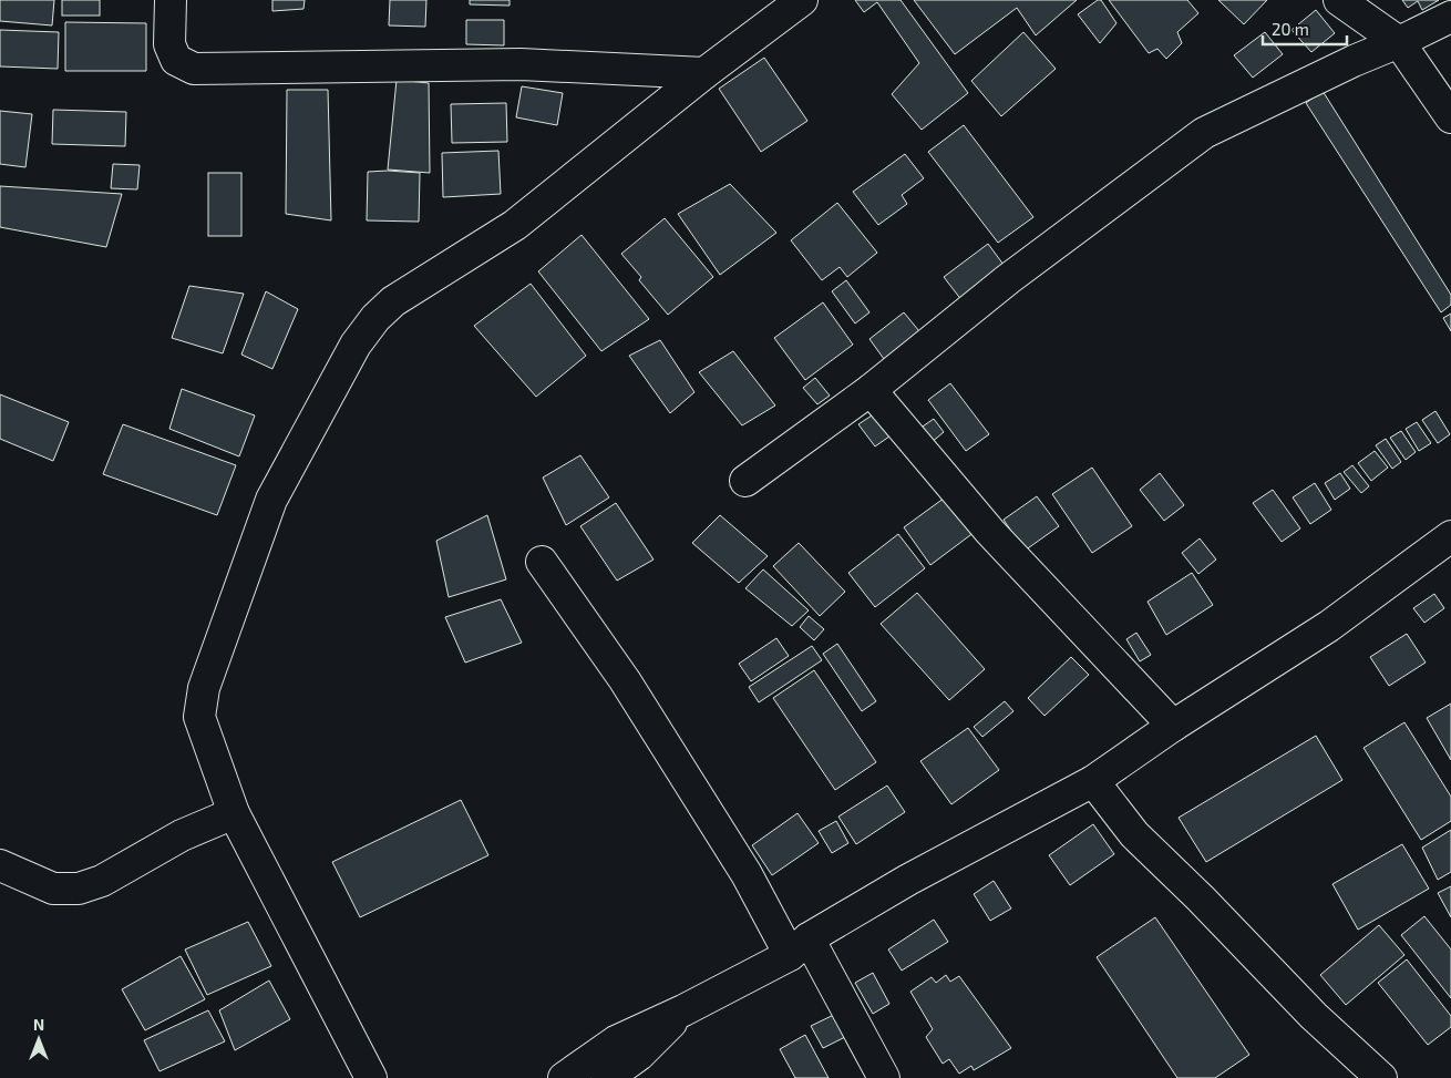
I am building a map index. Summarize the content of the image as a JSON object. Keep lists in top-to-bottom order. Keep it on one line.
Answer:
{"scale_bar":"20 m","north":"top"}
